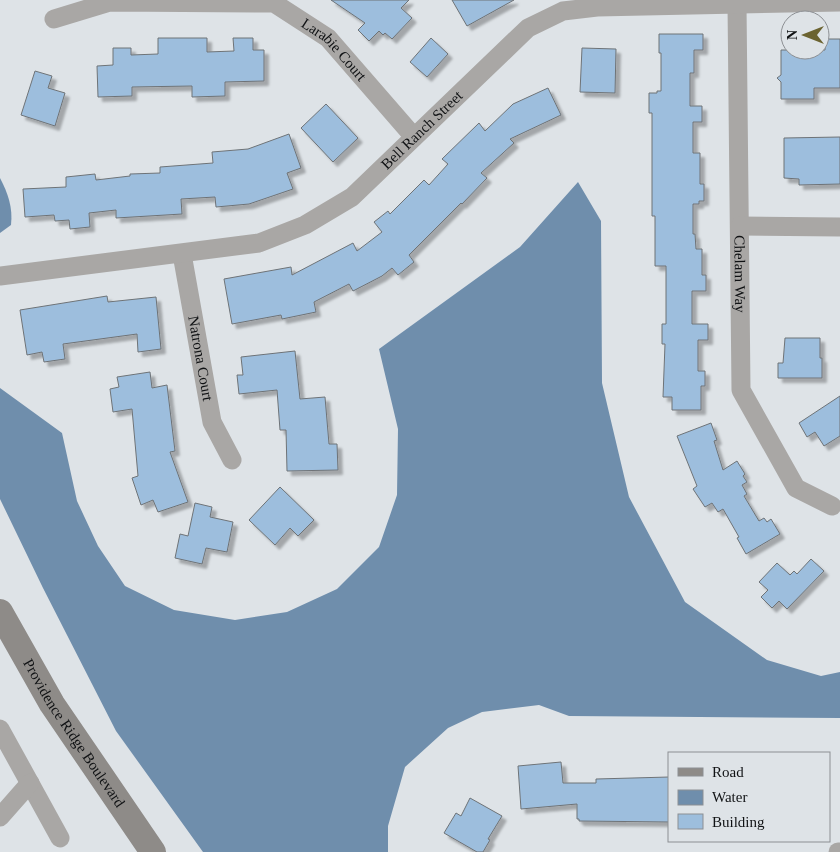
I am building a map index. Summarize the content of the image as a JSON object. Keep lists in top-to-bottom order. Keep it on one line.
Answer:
{"streets":{"street":["Larabie Court","Bell Ranch Street","Chelam Way","Natrona Court","Providence Ridge Boulevard"]},"crossings":[["Larabie Court","Bell Ranch Street"],["Bell Ranch Street","Chelam Way"],["Bell Ranch Street","Natrona Court"]],"legend":["Road","Water","Building"],"north":"left"}
